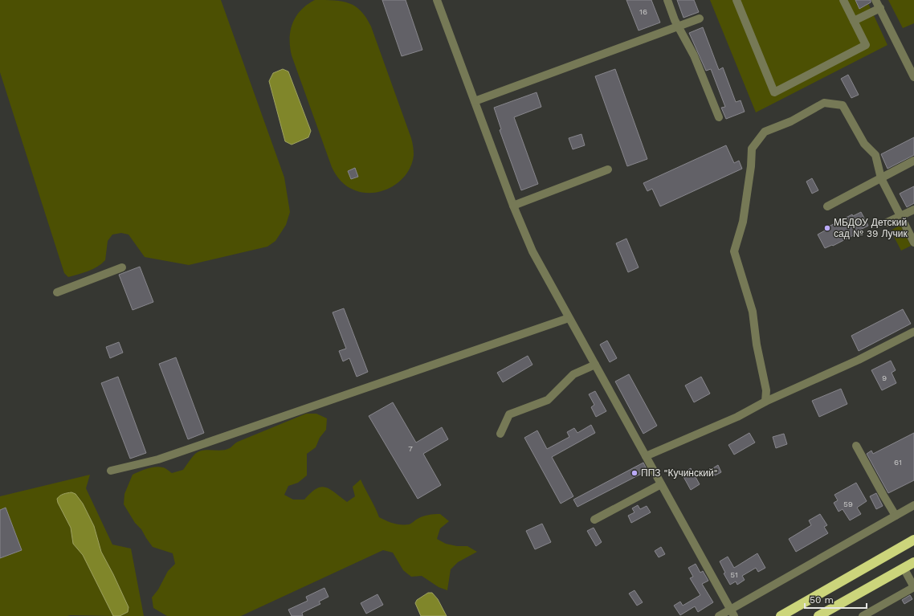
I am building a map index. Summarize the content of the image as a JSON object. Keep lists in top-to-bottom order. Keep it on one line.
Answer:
{"places":["МБДОУ Детский сад № 39 Лучик","ППЗ \"Кучинский\""],"house_numbers":["16","9","7","61","59","51"],"scale_bar":"50 m"}
